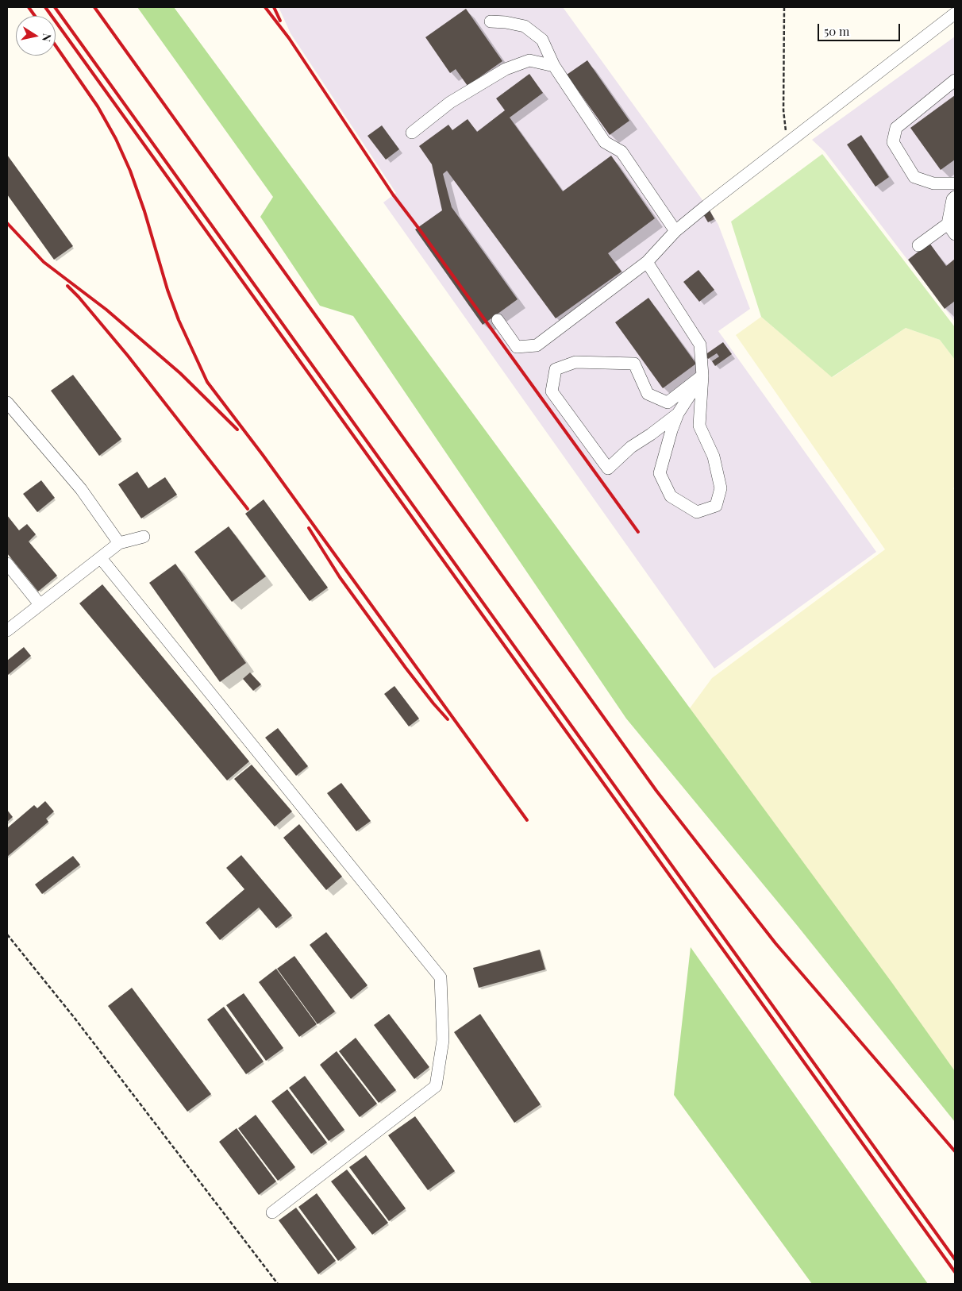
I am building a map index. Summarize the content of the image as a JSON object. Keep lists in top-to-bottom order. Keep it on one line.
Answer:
{"scale_bar":"50 m","north":"right"}
